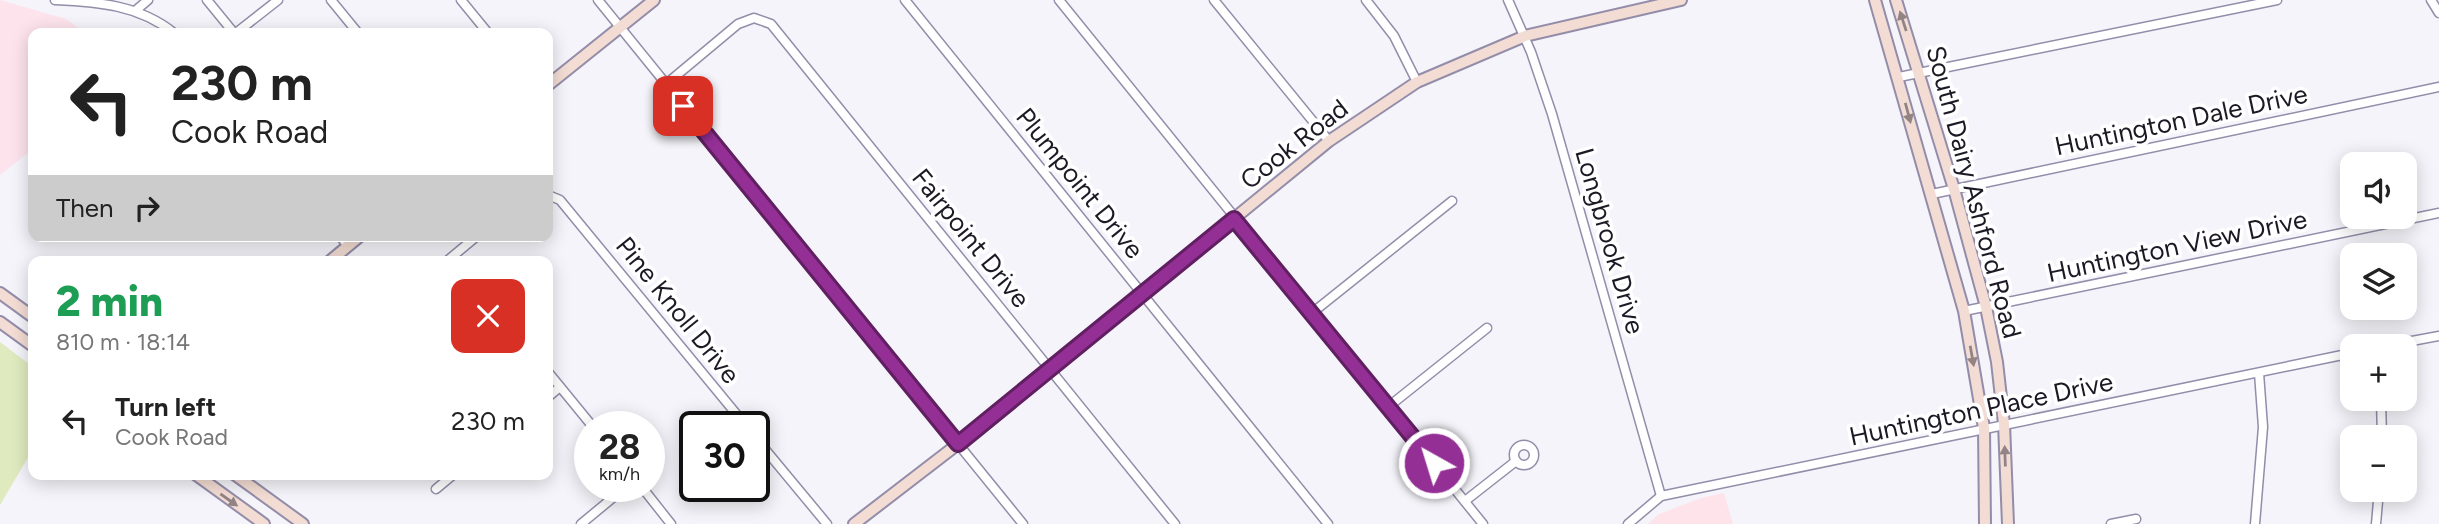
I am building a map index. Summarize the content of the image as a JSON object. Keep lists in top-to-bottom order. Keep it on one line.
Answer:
{"streets":{"main road":["Cook Road","South Dairy Ashford Road"],"street":["Huntington Dale Drive","Plumpoint Drive","Fairpoint Drive","Longbrook Drive","Huntington View Drive","Pine Knoll Drive","Huntington Place Drive"]},"crossings":[["Huntington Dale Drive","South Dairy Ashford Road"],["Cook Road","Plumpoint Drive"],["Cook Road","Fairpoint Drive"],["Cook Road","Longbrook Drive"],["South Dairy Ashford Road","Huntington View Drive"],["South Dairy Ashford Road","Huntington Place Drive"],["Longbrook Drive","Huntington Place Drive"]],"page":{"turn":["230 m","Cook Road"],"map_buttons":["+","−"],"then":"Then","heading":["2 min","810 m · 18:14"],"list":[{"name":"Turn left","note":"Cook Road","value":"230 m"}],"speed":"28 km/h","limit":"30"}}
